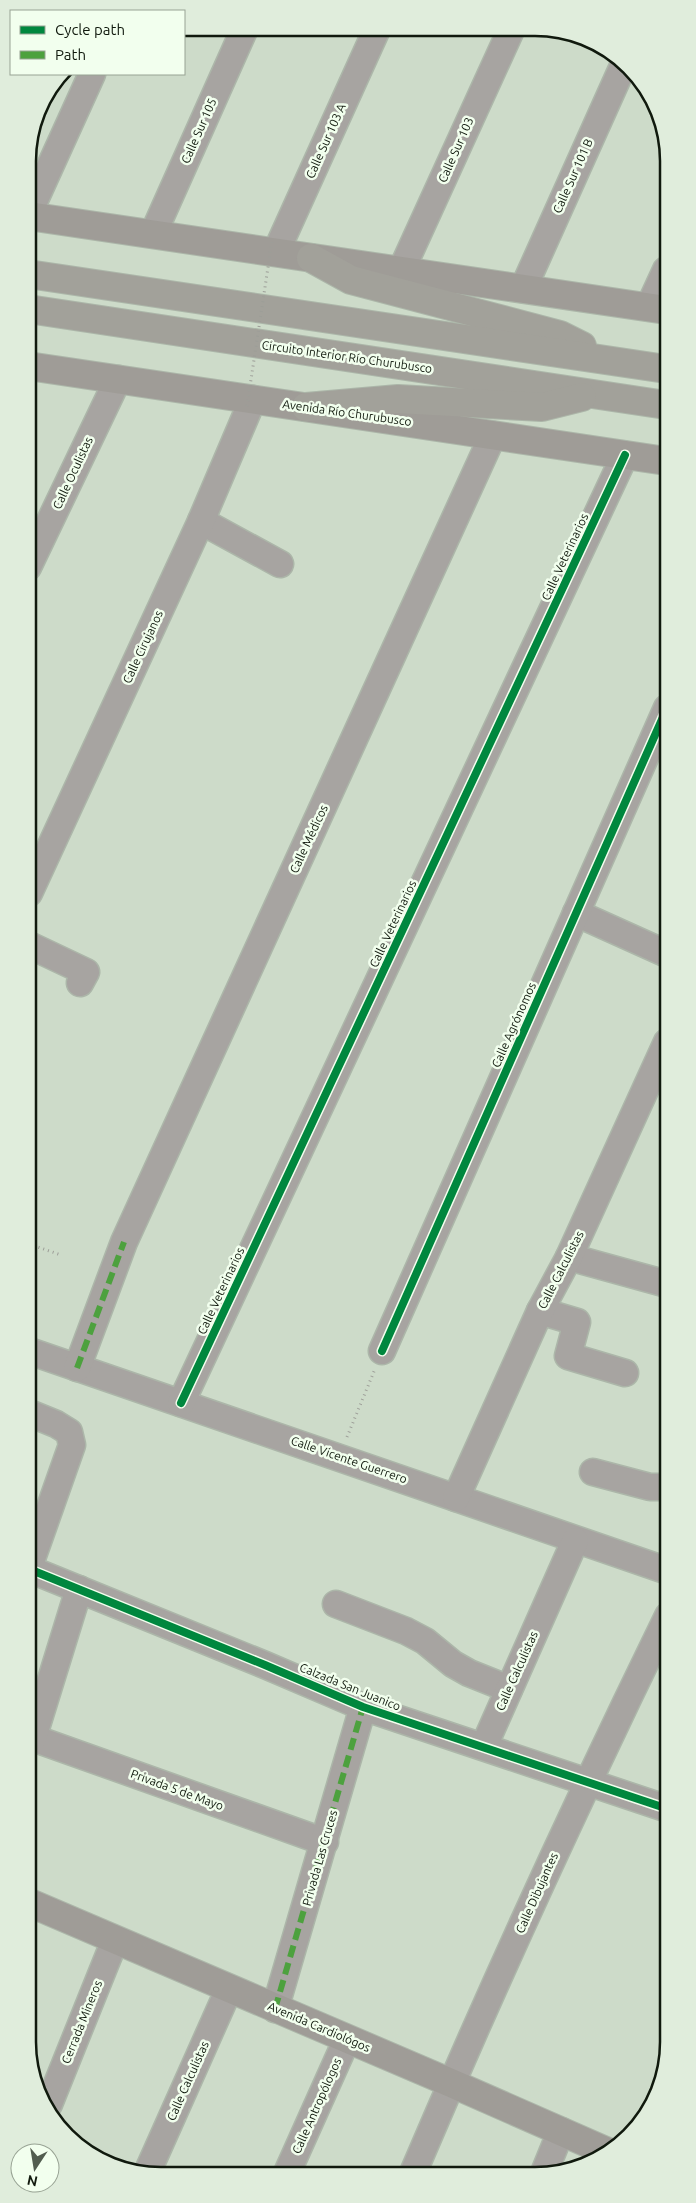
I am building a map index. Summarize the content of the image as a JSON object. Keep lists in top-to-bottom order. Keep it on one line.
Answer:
{"streets":{"highway":["Circuito Interior Río Churubusco"],"main road":["Avenida Río Churubusco","Avenida Cardiológos"],"street":["Calle Sur 105","Calle Sur 103 A","Calle Sur 103","Calle Sur 101 B","Calle Oculistas","Calle Veterinarios","Calle Cirujanos","Calle Médicos","Calle Agrónomos","Calle Calculistas","Calle Vicente Guerrero","Calzada San Juanico","Privada 5 de Mayo","Privada Las Cruces","Calle Dibujantes","Cerrada Mineros","Calle Antropólogos"]},"crossings":[["Avenida Río Churubusco","Calle Oculistas"],["Avenida Río Churubusco","Calle Veterinarios"],["Avenida Río Churubusco","Calle Cirujanos"],["Avenida Río Churubusco","Calle Médicos"],["Calle Veterinarios","Calle Vicente Guerrero"],["Calle Médicos","Calle Vicente Guerrero"],["Calle Calculistas","Calle Vicente Guerrero"],["Calle Calculistas","Calzada San Juanico"],["Calle Calculistas","Avenida Cardiológos"],["Calzada San Juanico","Privada Las Cruces"],["Calzada San Juanico","Calle Dibujantes"],["Privada 5 de Mayo","Privada Las Cruces"],["Privada Las Cruces","Avenida Cardiológos"],["Calle Dibujantes","Avenida Cardiológos"],["Cerrada Mineros","Avenida Cardiológos"],["Avenida Cardiológos","Calle Antropólogos"]],"legend":["Cycle path","Path"],"north":"bottom"}
